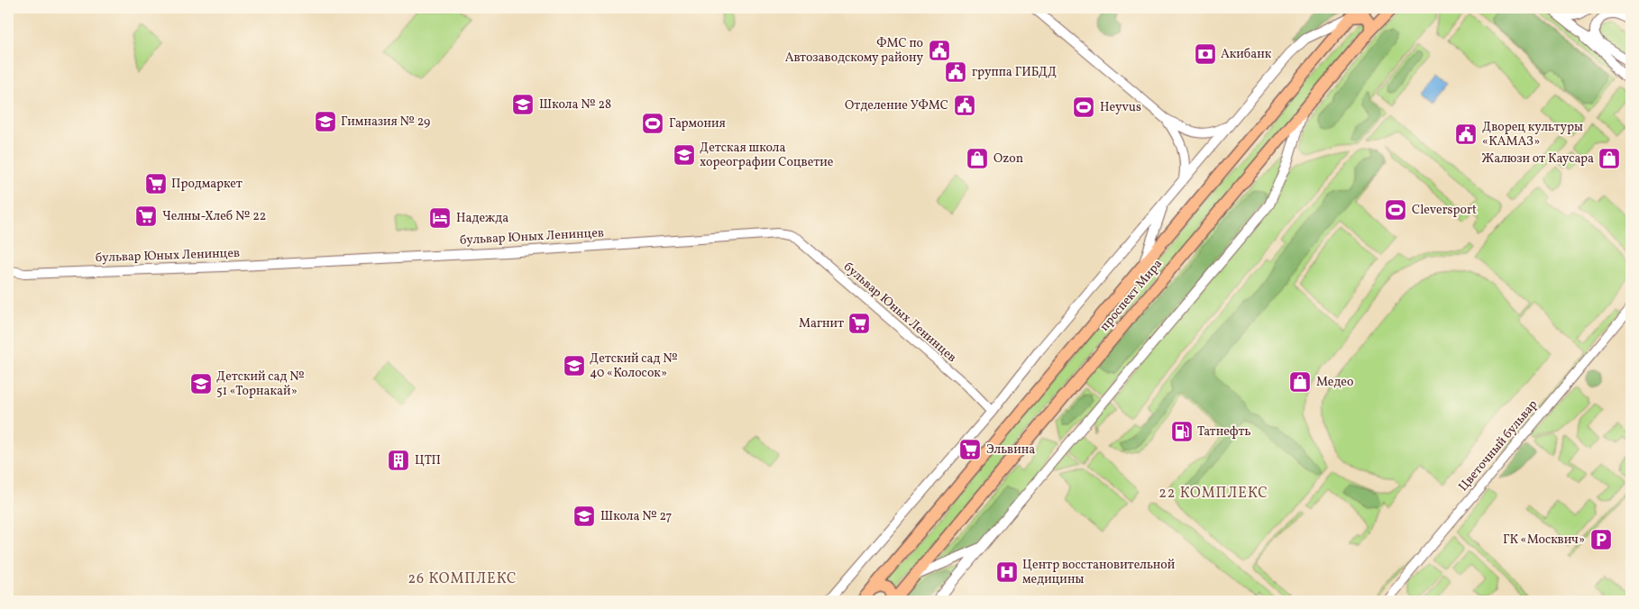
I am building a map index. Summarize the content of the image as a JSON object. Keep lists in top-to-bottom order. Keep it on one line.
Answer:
{"streets":{"main road":["проспект Мира"],"street":["бульвар Юных Ленинцев","Цветочный бульвар"]},"districts":["22 КОМПЛЕКС","26 КОМПЛЕКС"],"places":{"public building":["ФМС по Автозаводскому району","группа ГИБДД","Отделение УФМС","Дворец культуры «КАМАЗ»"],"bank":["Акибанк"],"school or university":["Школа № 28","Гимназия № 29","Детская школа хореографии Соцветие","Детский сад № 40 «Колосок»","Детский сад № 51 «Торнакай»","Школа № 27"],"sports":["Heyvus","Гармония","Cleversport"],"shop":["Ozon","Жалюзи от Каусара","Медео"],"supermarket":["Продмаркет","Челны-Хлеб № 22","Магнит","Эльвина"],"hotel":["Надежда"],"fuel station":["Татнефть"],"building":["ЦТП"],"parking":["ГК «Москвич»"],"hospital":["Центр восстановительной медицины"]}}
